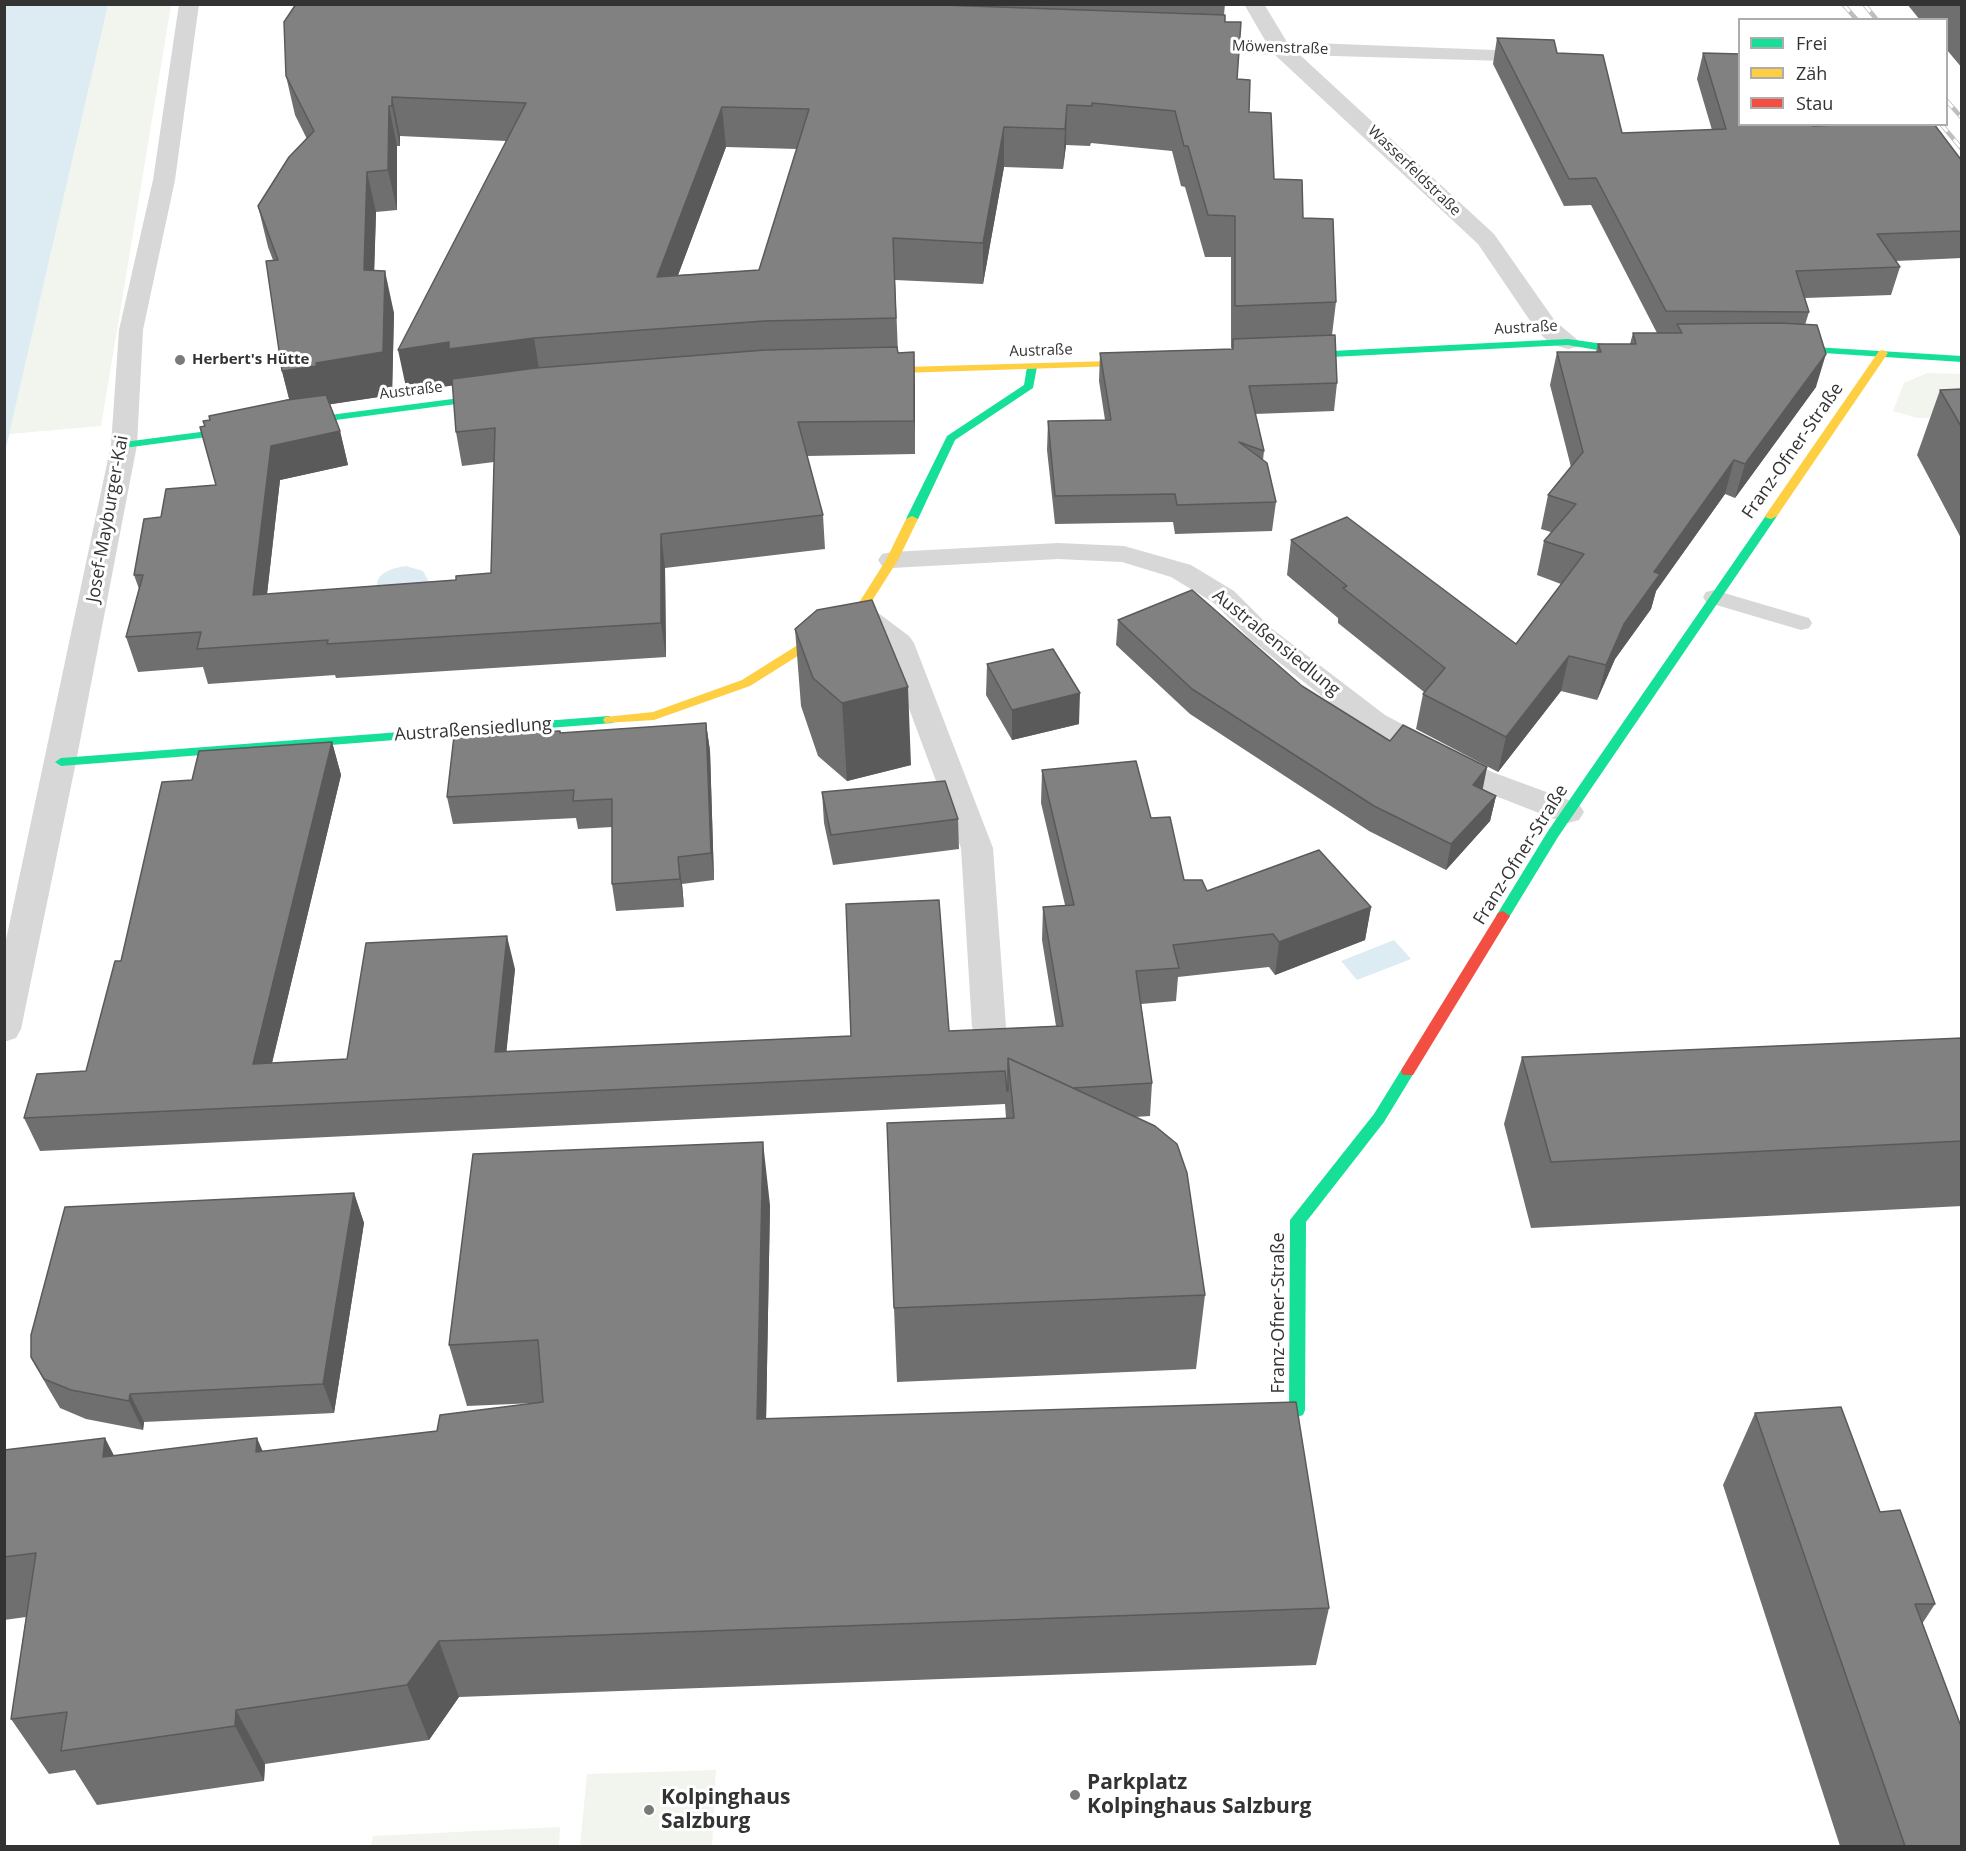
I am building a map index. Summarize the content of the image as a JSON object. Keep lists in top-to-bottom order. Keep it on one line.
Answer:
{"streets":{"street":["Möwenstraße","Wasserfeldstraße","Austraße","Franz-Ofner-Straße","Josef-Mayburger-Kai","Austraßensiedlung"]},"crossings":[["Möwenstraße","Wasserfeldstraße"],["Wasserfeldstraße","Austraße"],["Austraße","Josef-Mayburger-Kai"],["Austraße","Austraßensiedlung"],["Franz-Ofner-Straße","Austraßensiedlung"],["Josef-Mayburger-Kai","Austraßensiedlung"]],"places":["Herbert's Hütte","Parkplatz Kolpinghaus Salzburg","Kolpinghaus Salzburg"],"legend":["Frei","Zäh","Stau"]}
